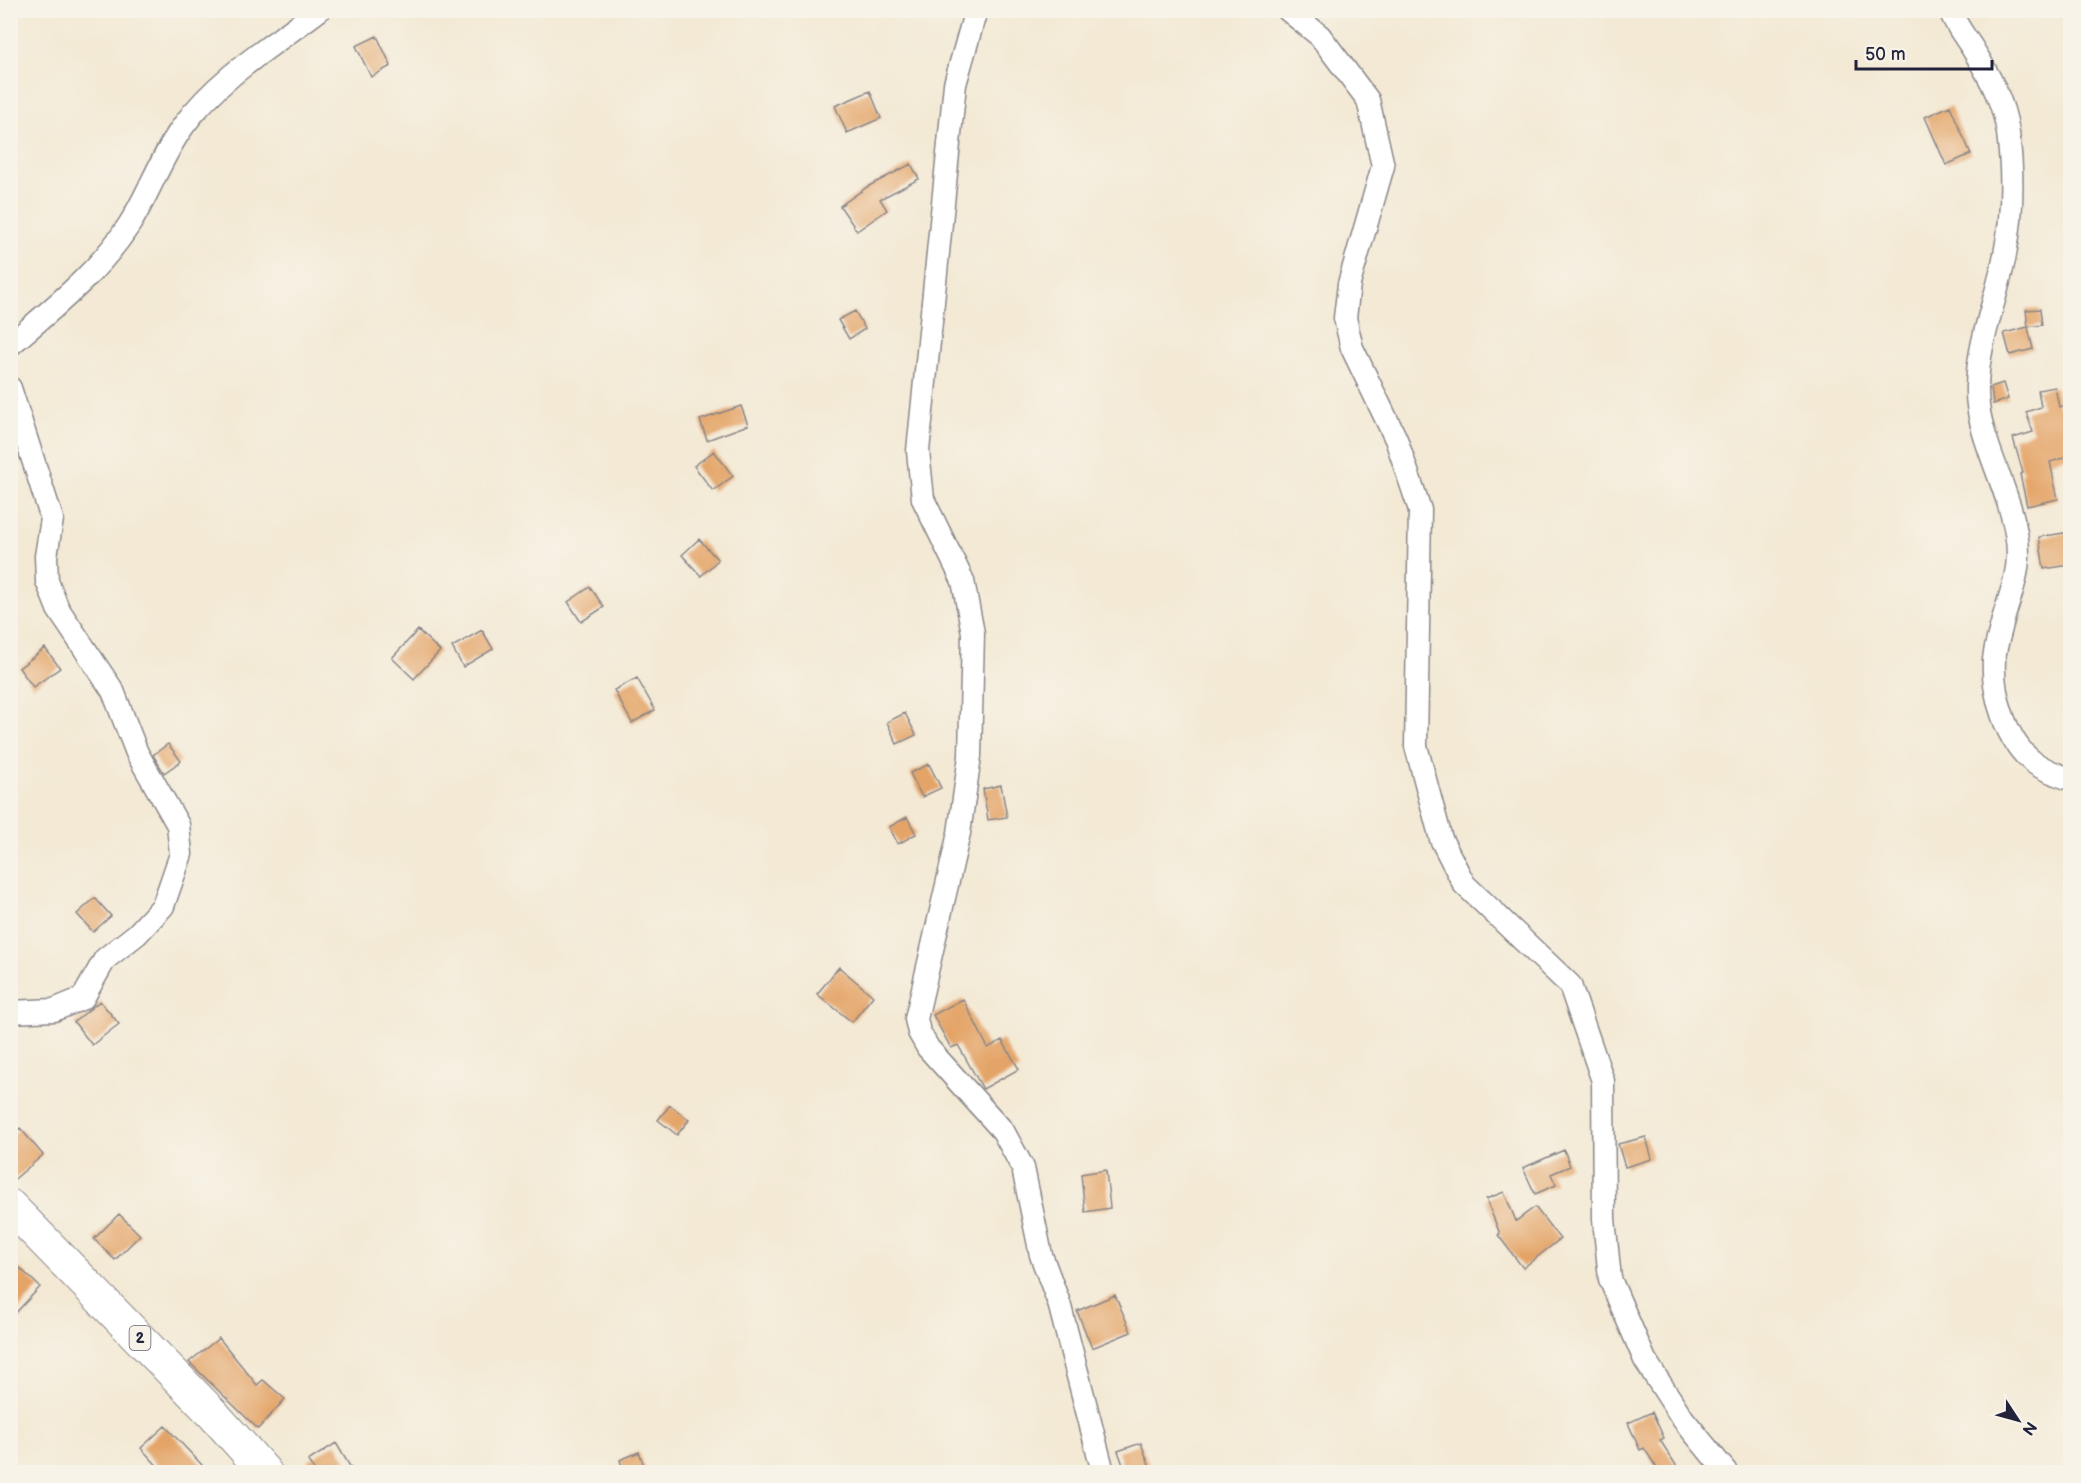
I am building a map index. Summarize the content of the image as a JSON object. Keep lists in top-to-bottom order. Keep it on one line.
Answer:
{"streets":{"highway":["2"]},"scale_bar":"50 m","north":"bottom right"}
